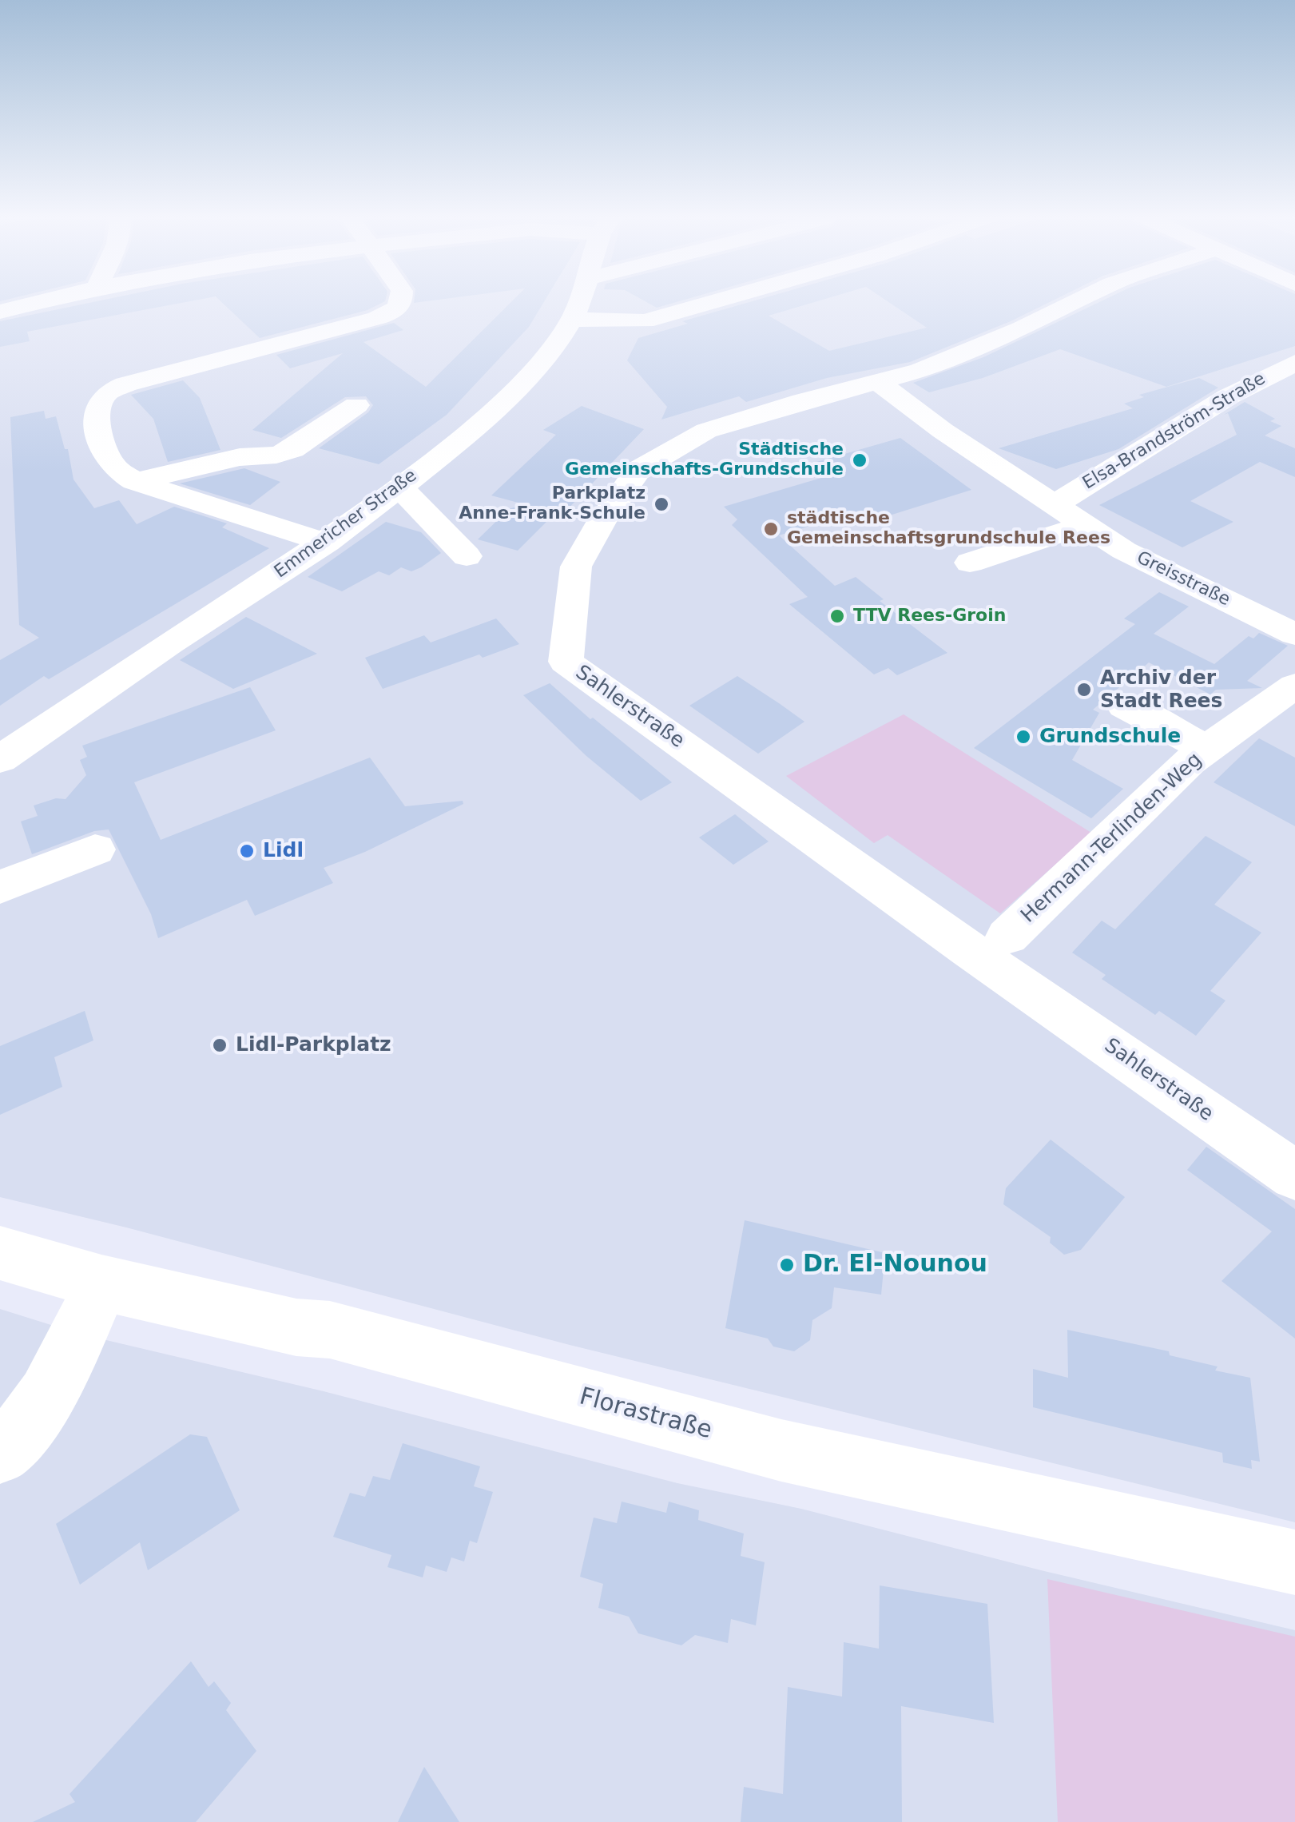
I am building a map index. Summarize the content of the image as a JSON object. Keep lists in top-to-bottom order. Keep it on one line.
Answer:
{"streets":{"street":["Elsa-Brandström-Straße","Emmericher Straße","Greisstraße","Sahlerstraße","Hermann-Terlinden-Weg","Florastraße"]},"crossings":[["Elsa-Brandström-Straße","Greisstraße"],["Greisstraße","Sahlerstraße"],["Sahlerstraße","Hermann-Terlinden-Weg"]],"places":["Städtische Gemeinschafts-Grundschule","Parkplatz Anne-Frank-Schule","städtische Gemeinschaftsgrundschule Rees","TTV Rees-Groin","Archiv der Stadt Rees","Grundschule","Lidl","Lidl-Parkplatz","Dr. El-Nounou"]}
